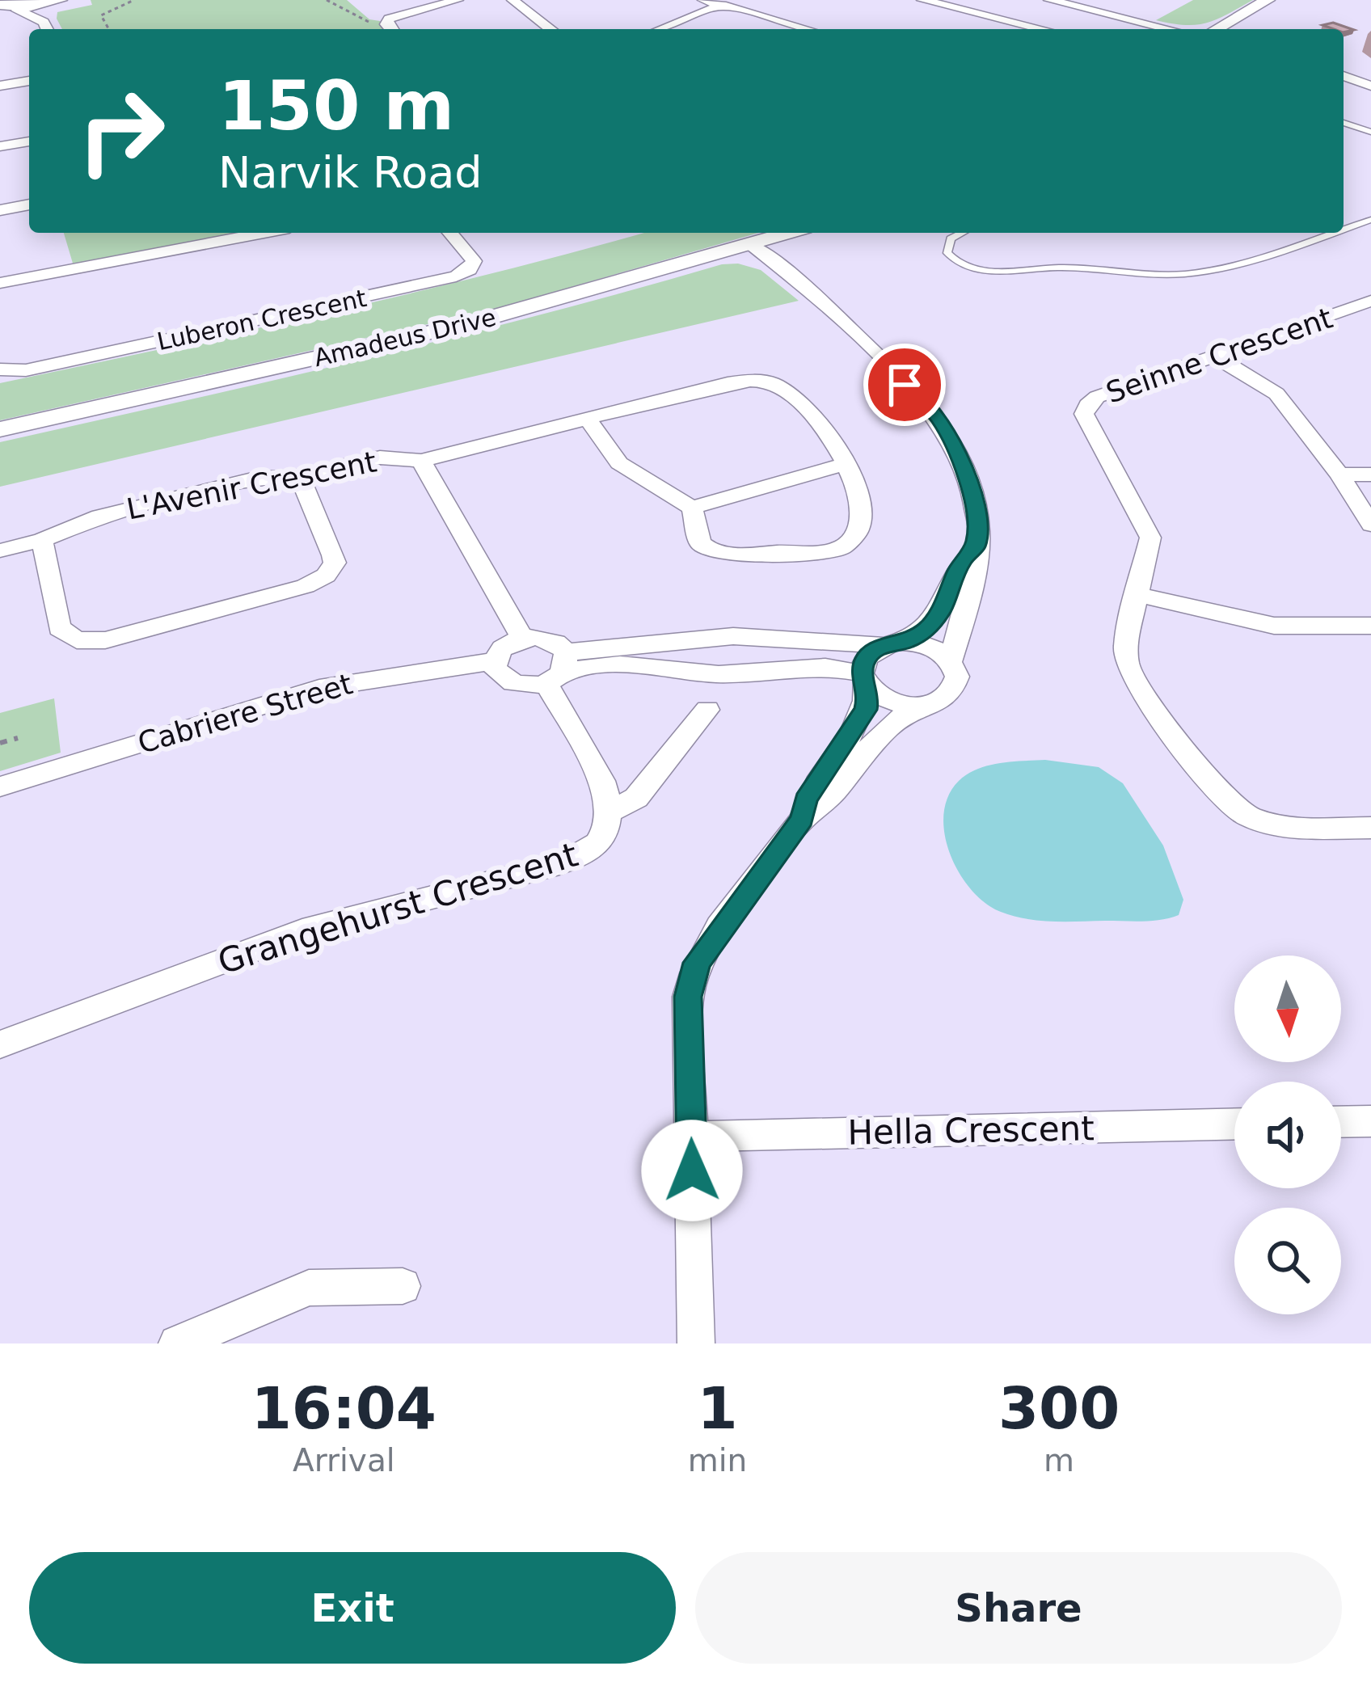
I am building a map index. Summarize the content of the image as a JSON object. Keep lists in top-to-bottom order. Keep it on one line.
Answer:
{"streets":{"street":["Luberon Crescent","Amadeus Drive","Seinne Crescent","L'Avenir Crescent","Cabriere Street","Grangehurst Crescent","Hella Crescent"]},"north":"bottom","page":{"turn":["150 m","Narvik Road"],"eta":["16:04","Arrival","1","min","300","m"],"buttons":["Exit","Share"]}}
